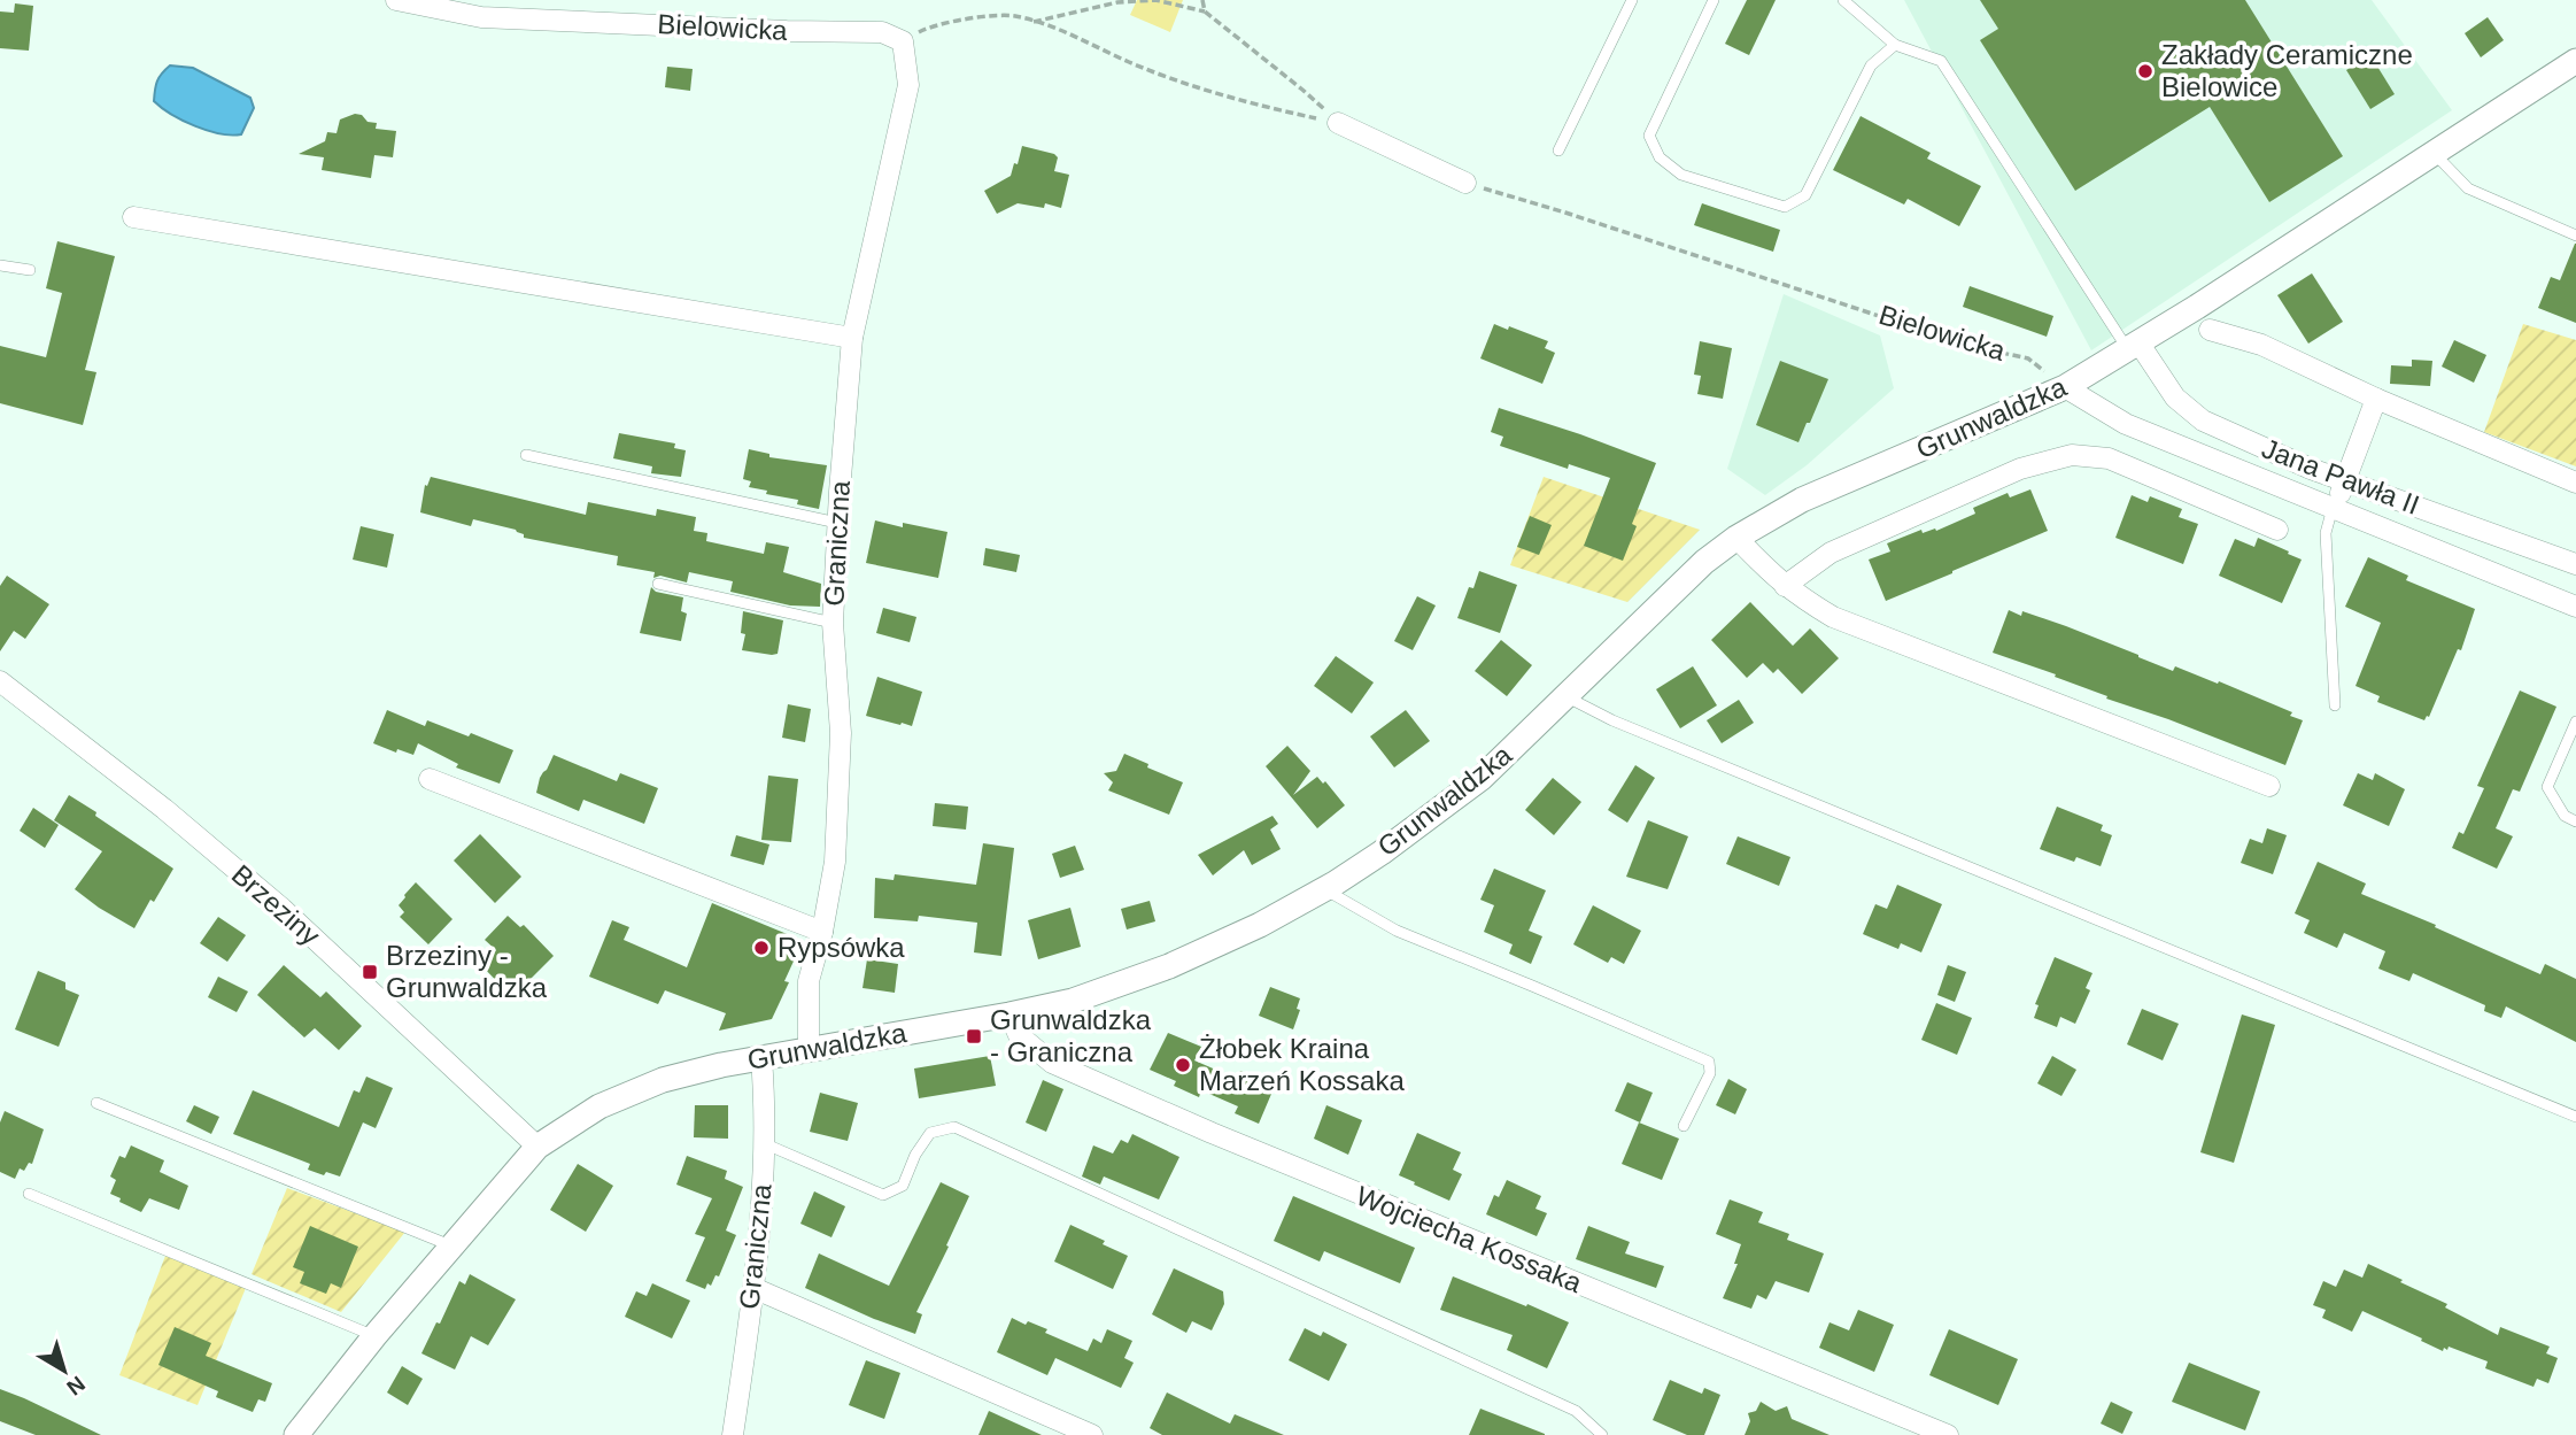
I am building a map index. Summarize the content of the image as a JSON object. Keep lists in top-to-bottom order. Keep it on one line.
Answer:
{"streets":{"street":["Bielowicka","Grunwaldzka","Jana Pawła II","Graniczna","Brzeziny","Wojciecha Kossaka"]},"crossings":[["Bielowicka","Grunwaldzka"],["Bielowicka","Graniczna"],["Grunwaldzka","Jana Pawła II"],["Grunwaldzka","Graniczna"],["Grunwaldzka","Brzeziny"],["Grunwaldzka","Wojciecha Kossaka"]],"places":{"other":["Zakłady Ceramiczne Bielowice","Rypsówka","Żłobek Kraina Marzeń Kossaka"],"transit":["Brzeziny - Grunwaldzka","Grunwaldzka - Graniczna"]},"north":"bottom right"}
